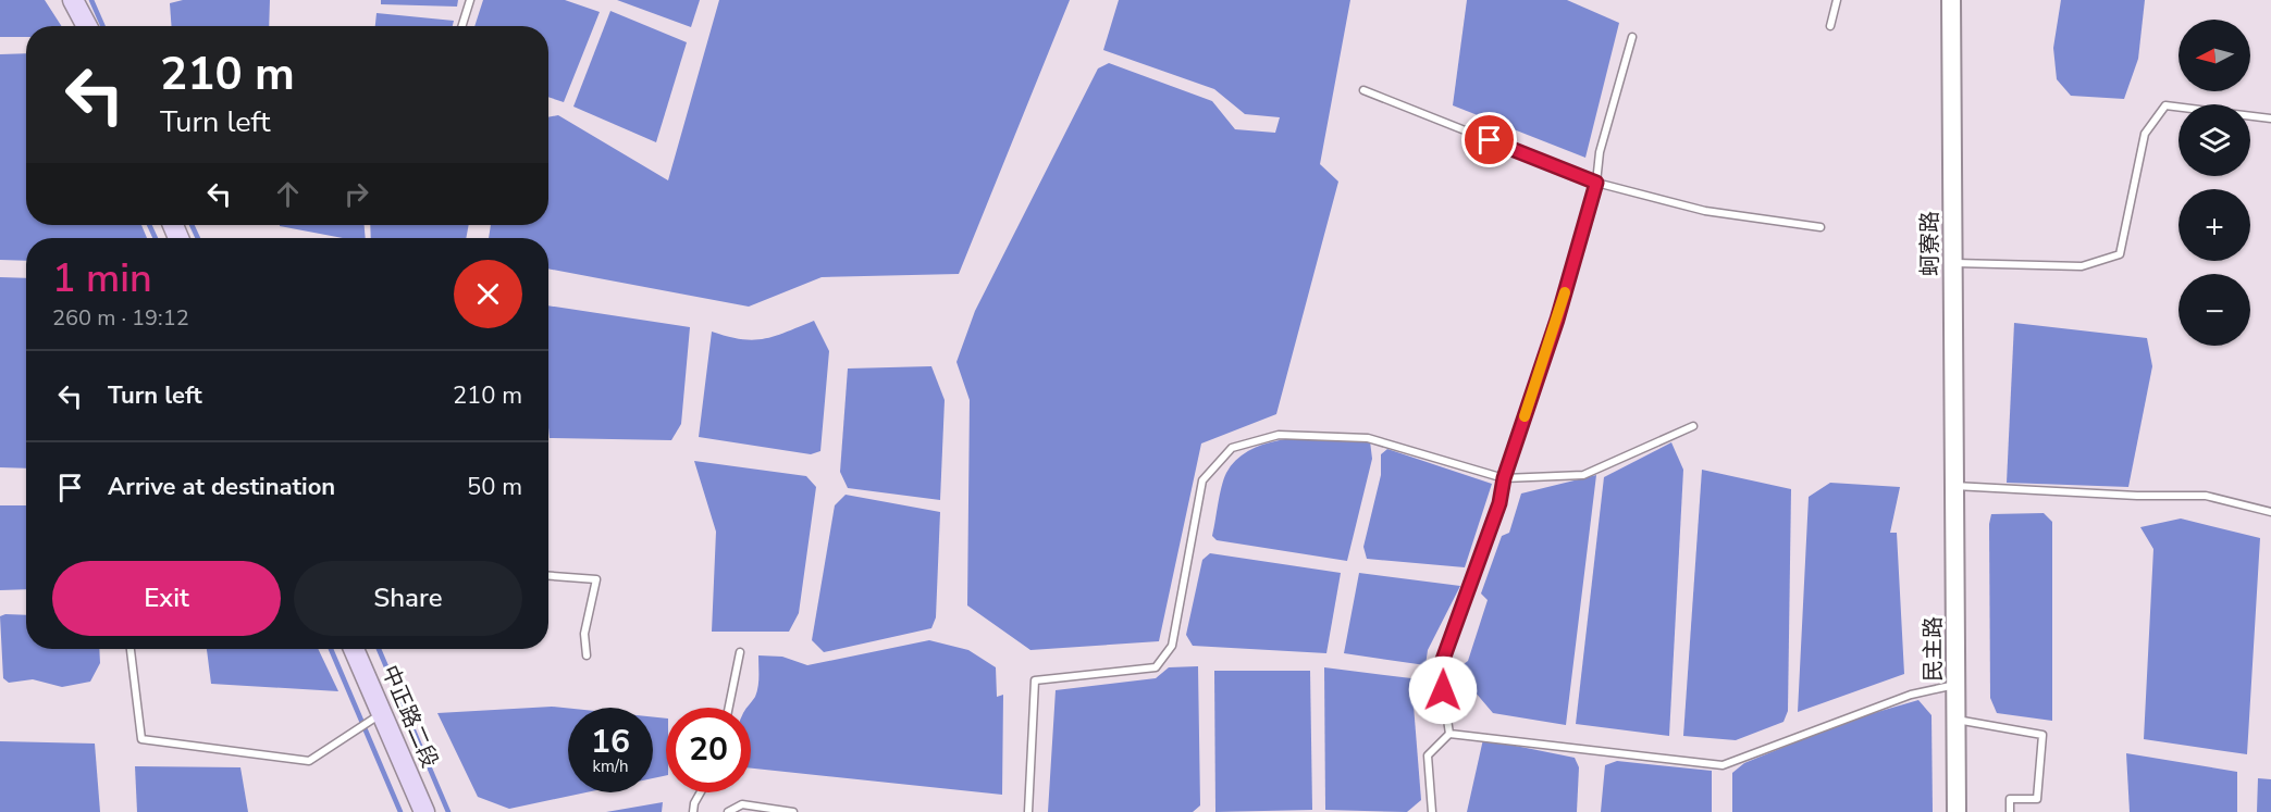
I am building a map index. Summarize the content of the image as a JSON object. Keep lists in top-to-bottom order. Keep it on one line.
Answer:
{"streets":{"main road":["中正路二段"],"street":["蚵寮路","民主路"]},"crossings":[["蚵寮路","民主路"]],"north":"left","page":{"map_buttons":["+","−"],"turn":["210 m","Turn left"],"heading":["1 min","260 m · 19:12"],"list":[{"name":"Turn left","value":"210 m"},{"name":"Arrive at destination","value":"50 m"}],"buttons":["Exit","Share"],"speed":"16 km/h","limit":"20"}}
